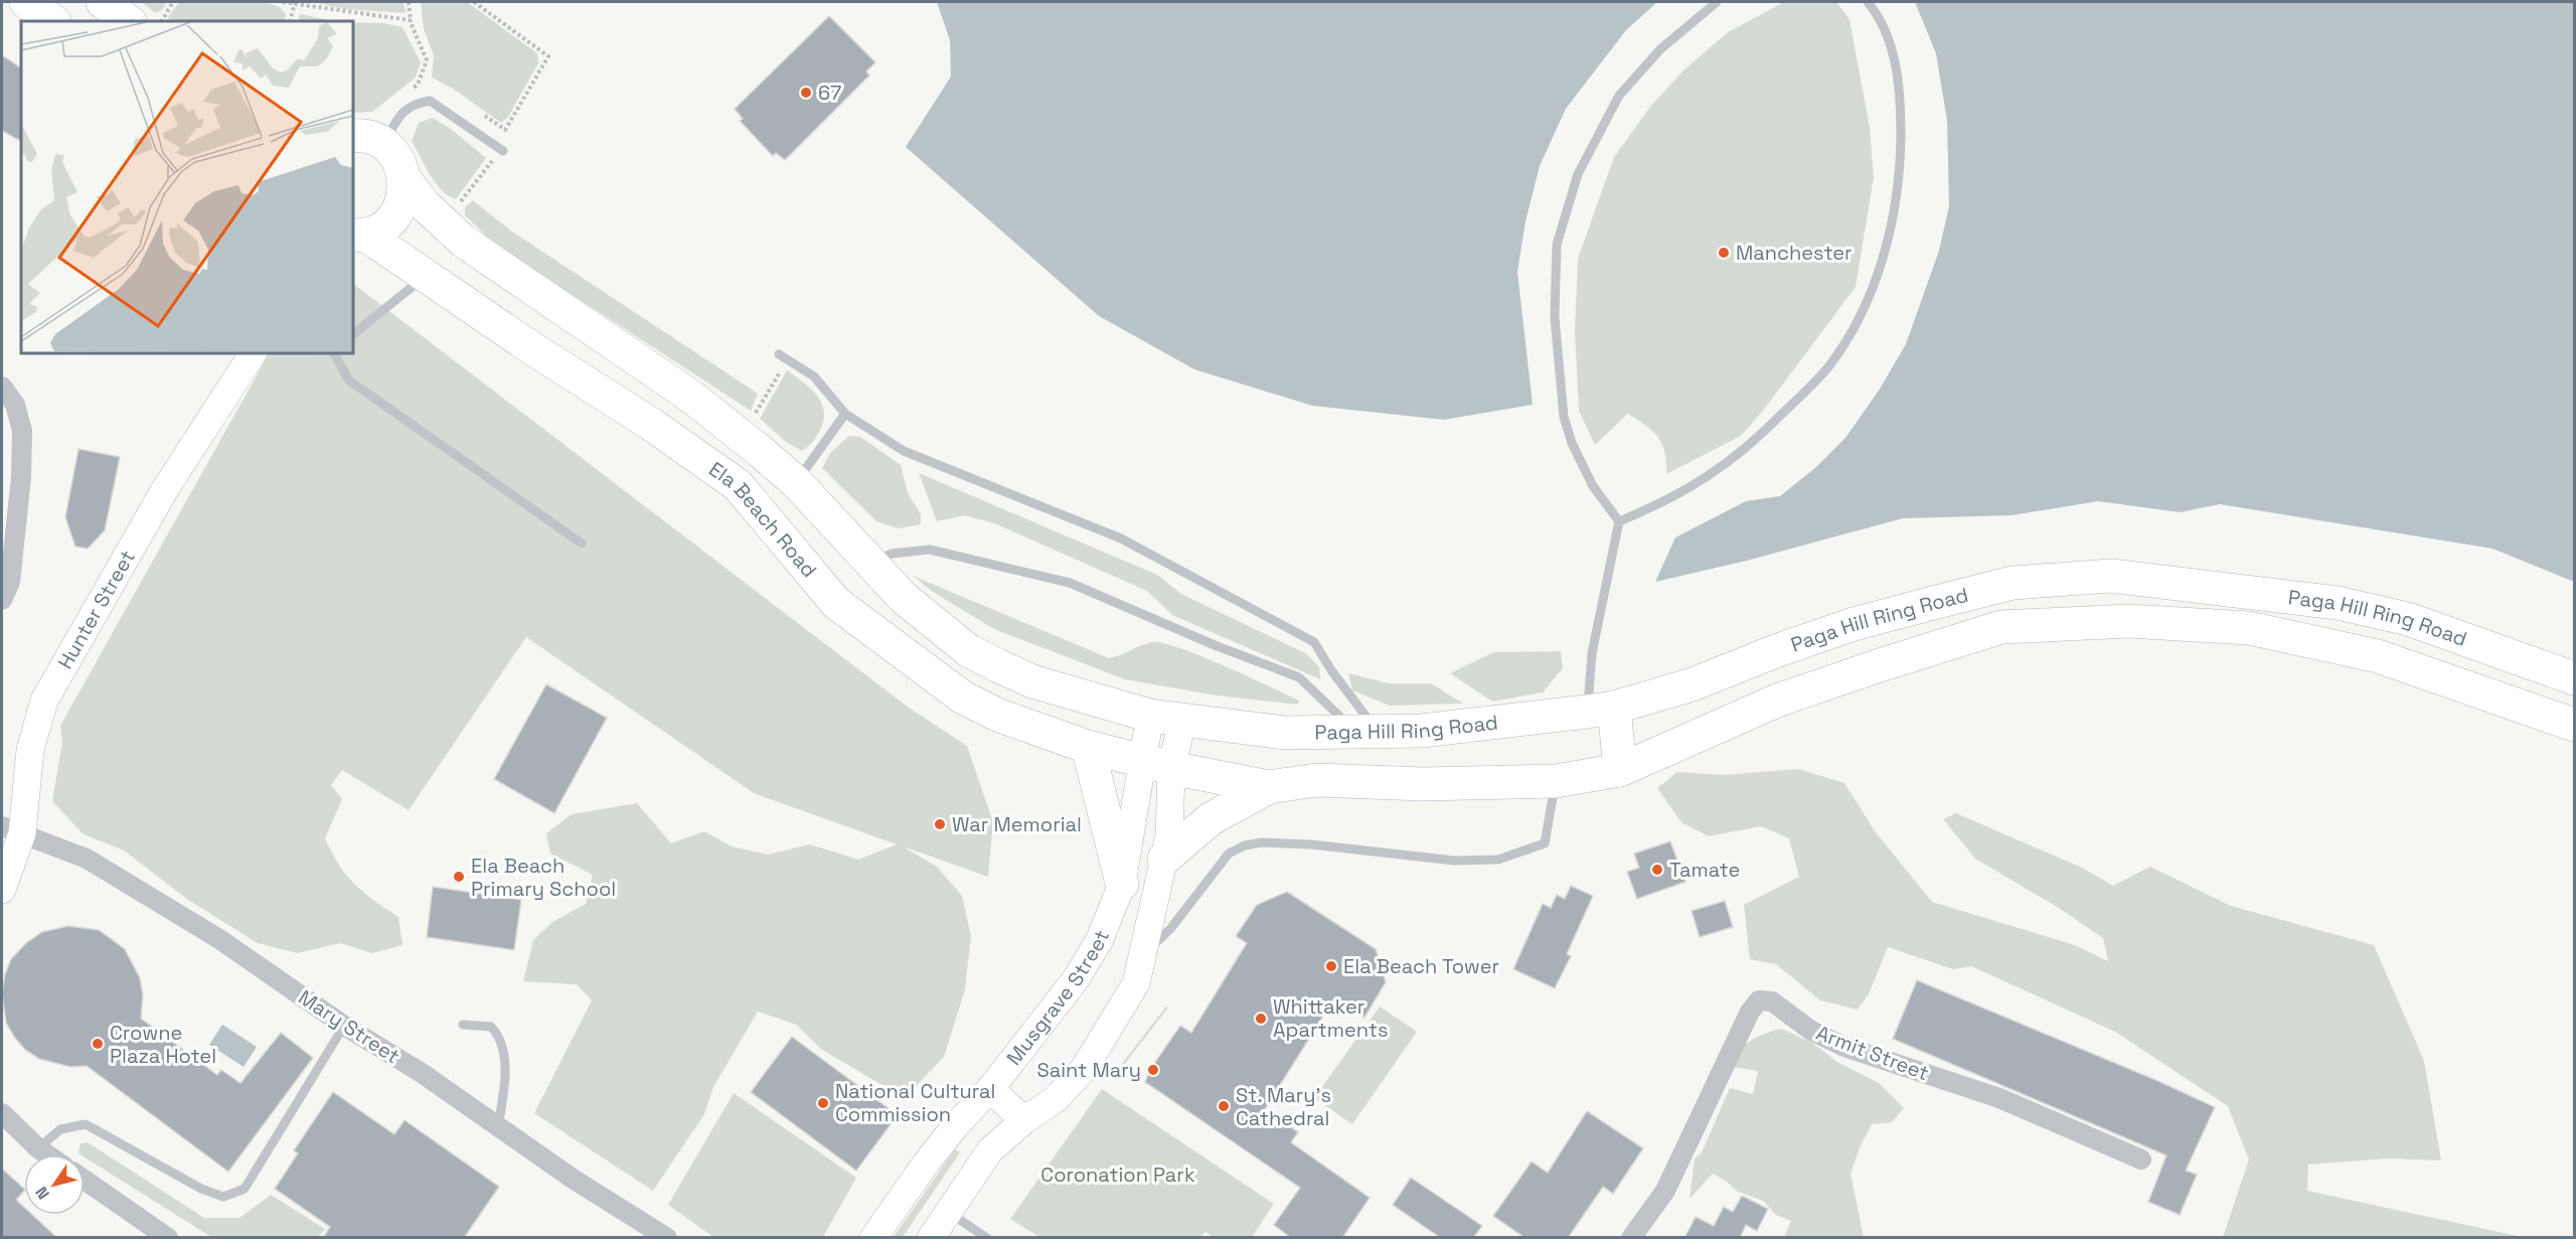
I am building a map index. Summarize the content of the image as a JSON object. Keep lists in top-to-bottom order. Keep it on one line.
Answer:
{"streets":{"highway":["Ela Beach Road","Paga Hill Ring Road"],"street":["Hunter Street","Musgrave Street","Mary Street","Armit Street"]},"crossings":[["Ela Beach Road","Paga Hill Ring Road"],["Ela Beach Road","Musgrave Street"],["Hunter Street","Mary Street"],["Paga Hill Ring Road","Musgrave Street"]],"parks":["Coronation Park"],"places":["67","Manchester","War Memorial","Tamate","Ela Beach Primary School","Ela Beach Tower","Whittaker Apartments","Crowne Plaza Hotel","Saint Mary","National Cultural Commission","St. Mary’s Cathedral"],"north":"bottom left"}
